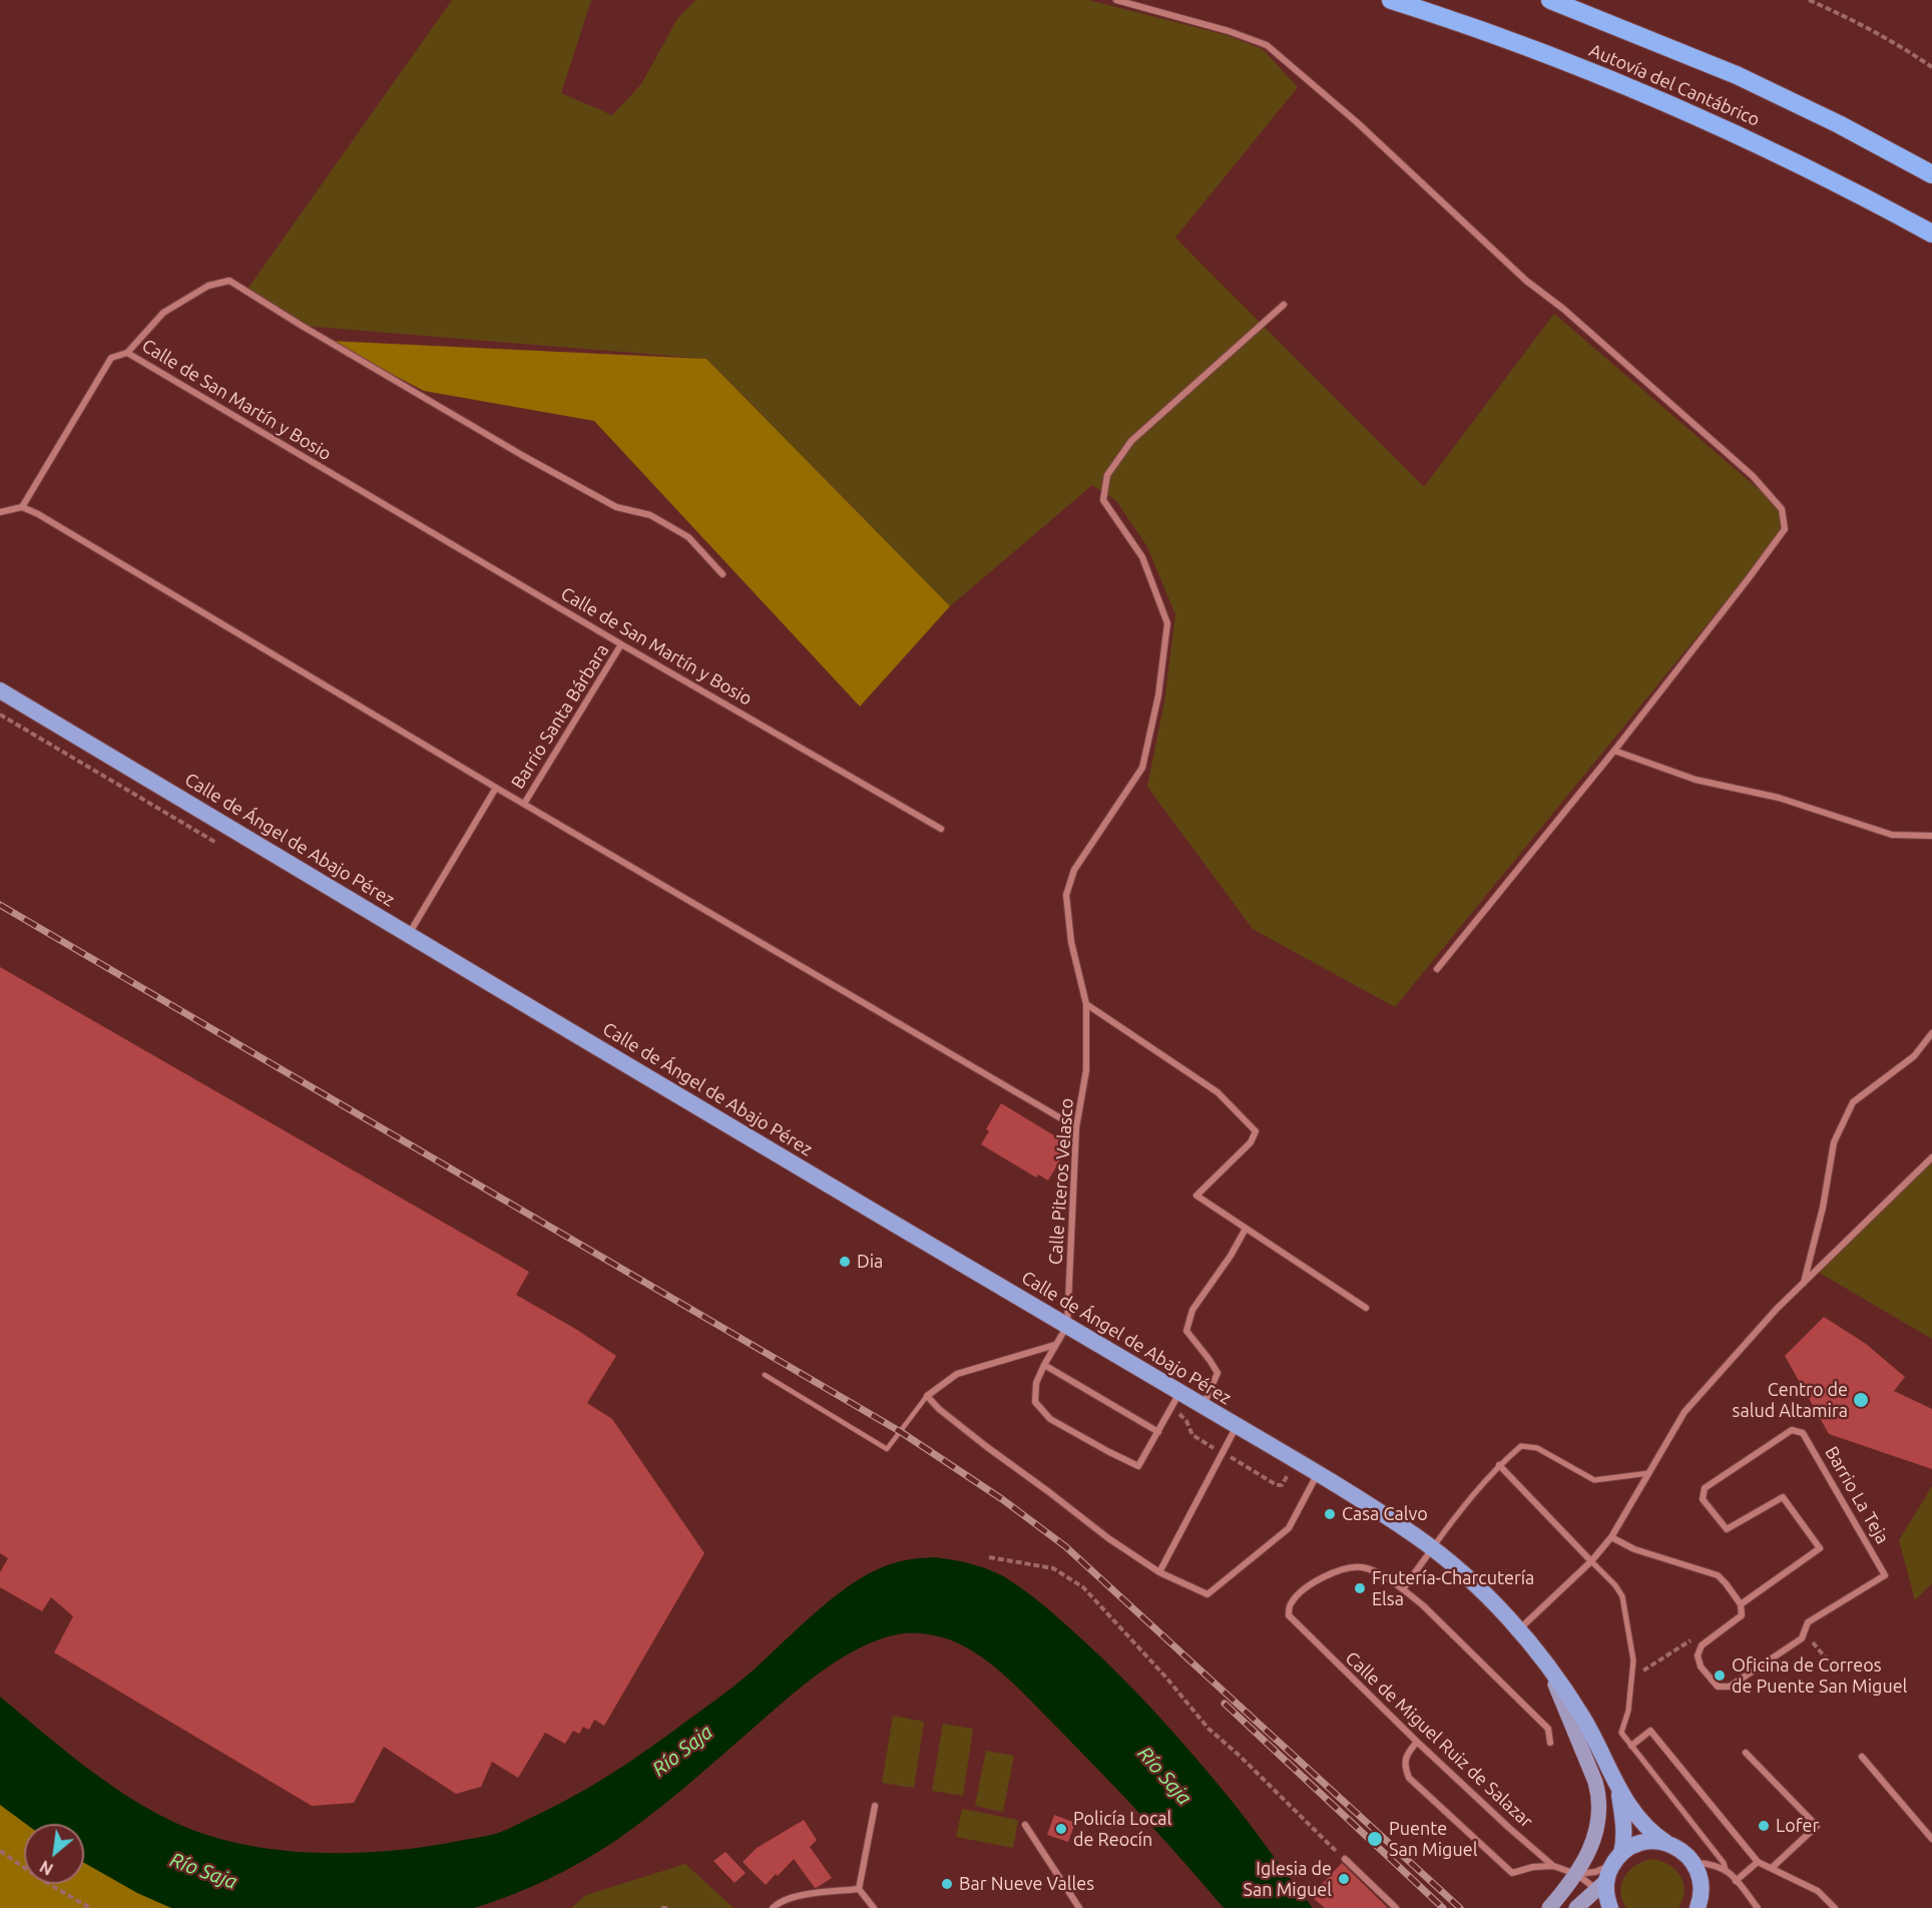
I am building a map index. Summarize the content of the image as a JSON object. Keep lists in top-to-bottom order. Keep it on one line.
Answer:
{"streets":{"highway":["Autovía del Cantábrico","Calle de Ángel de Abajo Pérez"],"street":["Calle de San Martín y Bosio","Barrio Santa Bárbara","Calle Piteros Velasco","Barrio La Teja","Calle de Miguel Ruiz de Salazar"]},"crossings":[["Calle de San Martín y Bosio","Barrio Santa Bárbara"],["Calle de Ángel de Abajo Pérez","Calle Piteros Velasco"]],"water":["Río Saja"],"places":["Dia","Centro de salud Altamira","Casa Calvo","Frutería-Charcutería Elsa","Oficina de Correos de Puente San Miguel","Lofer","Policía Local de Reocín","Puente San Miguel","Iglesia de San Miguel","Bar Nueve Valles"],"north":"bottom left"}
